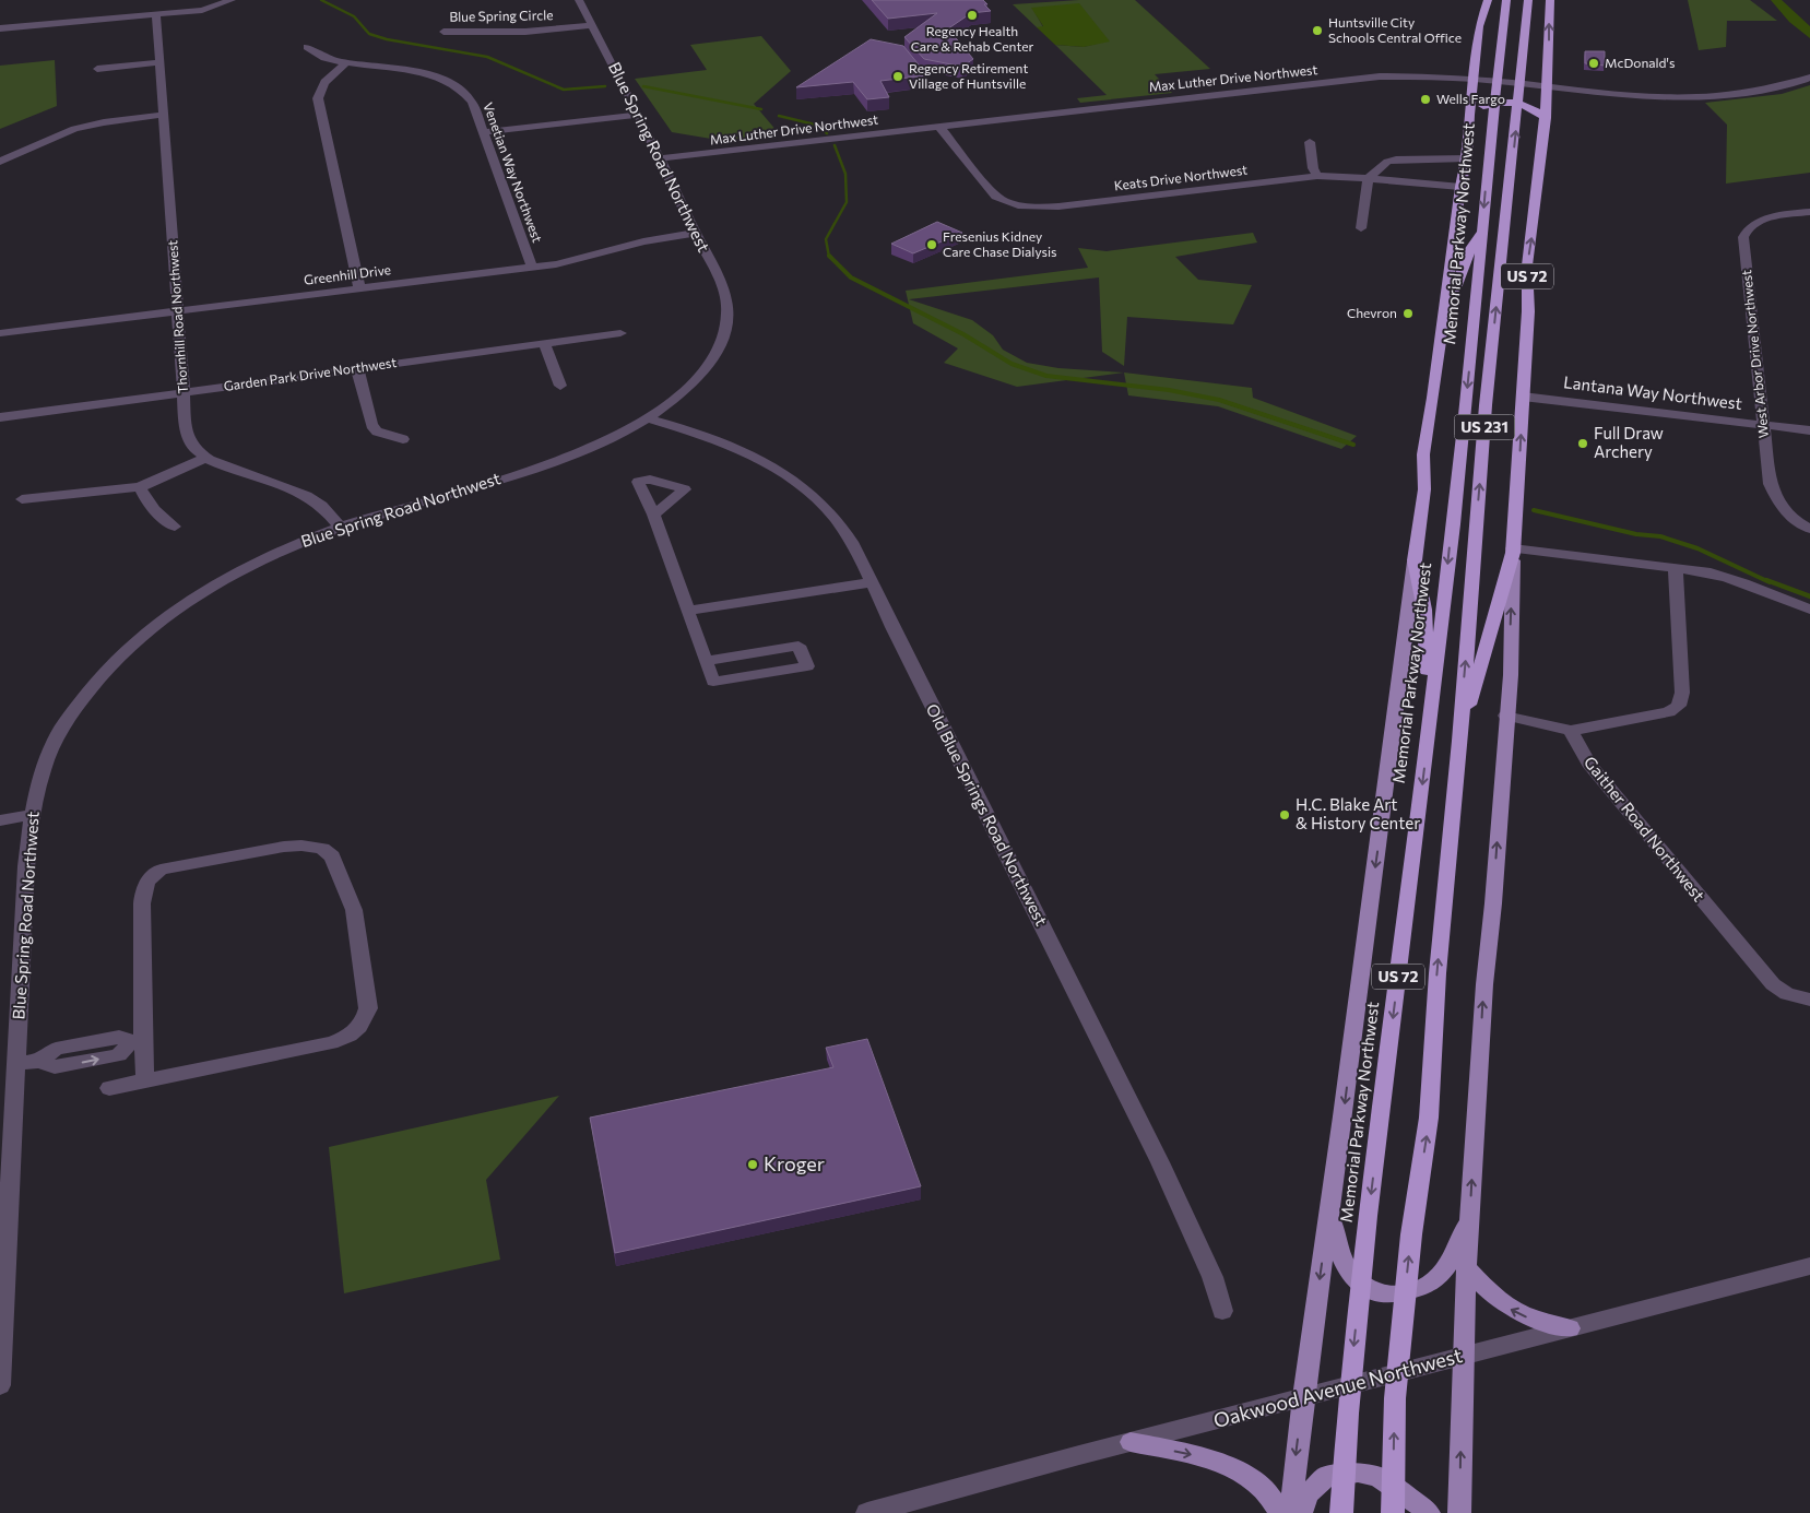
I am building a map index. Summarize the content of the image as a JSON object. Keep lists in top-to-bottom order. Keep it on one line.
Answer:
{"streets":{"highway":["Memorial Parkway Northwest","US 72","US 231"],"street":["Blue Spring Circle","Max Luther Drive Northwest","Blue Spring Road Northwest","Venetian Way Northwest","Keats Drive Northwest","Greenhill Drive","Thornhill Road Northwest","West Arbor Drive Northwest","Garden Park Drive Northwest","Lantana Way Northwest","Old Blue Springs Road Northwest","Gaither Road Northwest","Oakwood Avenue Northwest"]},"crossings":[["Blue Spring Circle","Blue Spring Road Northwest"],["Max Luther Drive Northwest","Blue Spring Road Northwest"],["Max Luther Drive Northwest","Keats Drive Northwest"],["Max Luther Drive Northwest","US 72"],["Blue Spring Road Northwest","Greenhill Drive"],["Blue Spring Road Northwest","Thornhill Road Northwest"],["Blue Spring Road Northwest","Old Blue Springs Road Northwest"],["Venetian Way Northwest","Greenhill Drive"],["Keats Drive Northwest","US 72"],["Memorial Parkway Northwest","US 72"],["Greenhill Drive","Thornhill Road Northwest"],["US 72","Lantana Way Northwest"],["US 72","US 231"],["Thornhill Road Northwest","Garden Park Drive Northwest"],["West Arbor Drive Northwest","Lantana Way Northwest"]],"places":["Regency Health Care & Rehab Center","Huntsville City Schools Central Office","McDonald's","Regency Retirement Village of Huntsville","Wells Fargo","Fresenius Kidney Care Chase Dialysis","Chevron","Full Draw Archery","H.C. Blake Art & History Center","Kroger"]}
